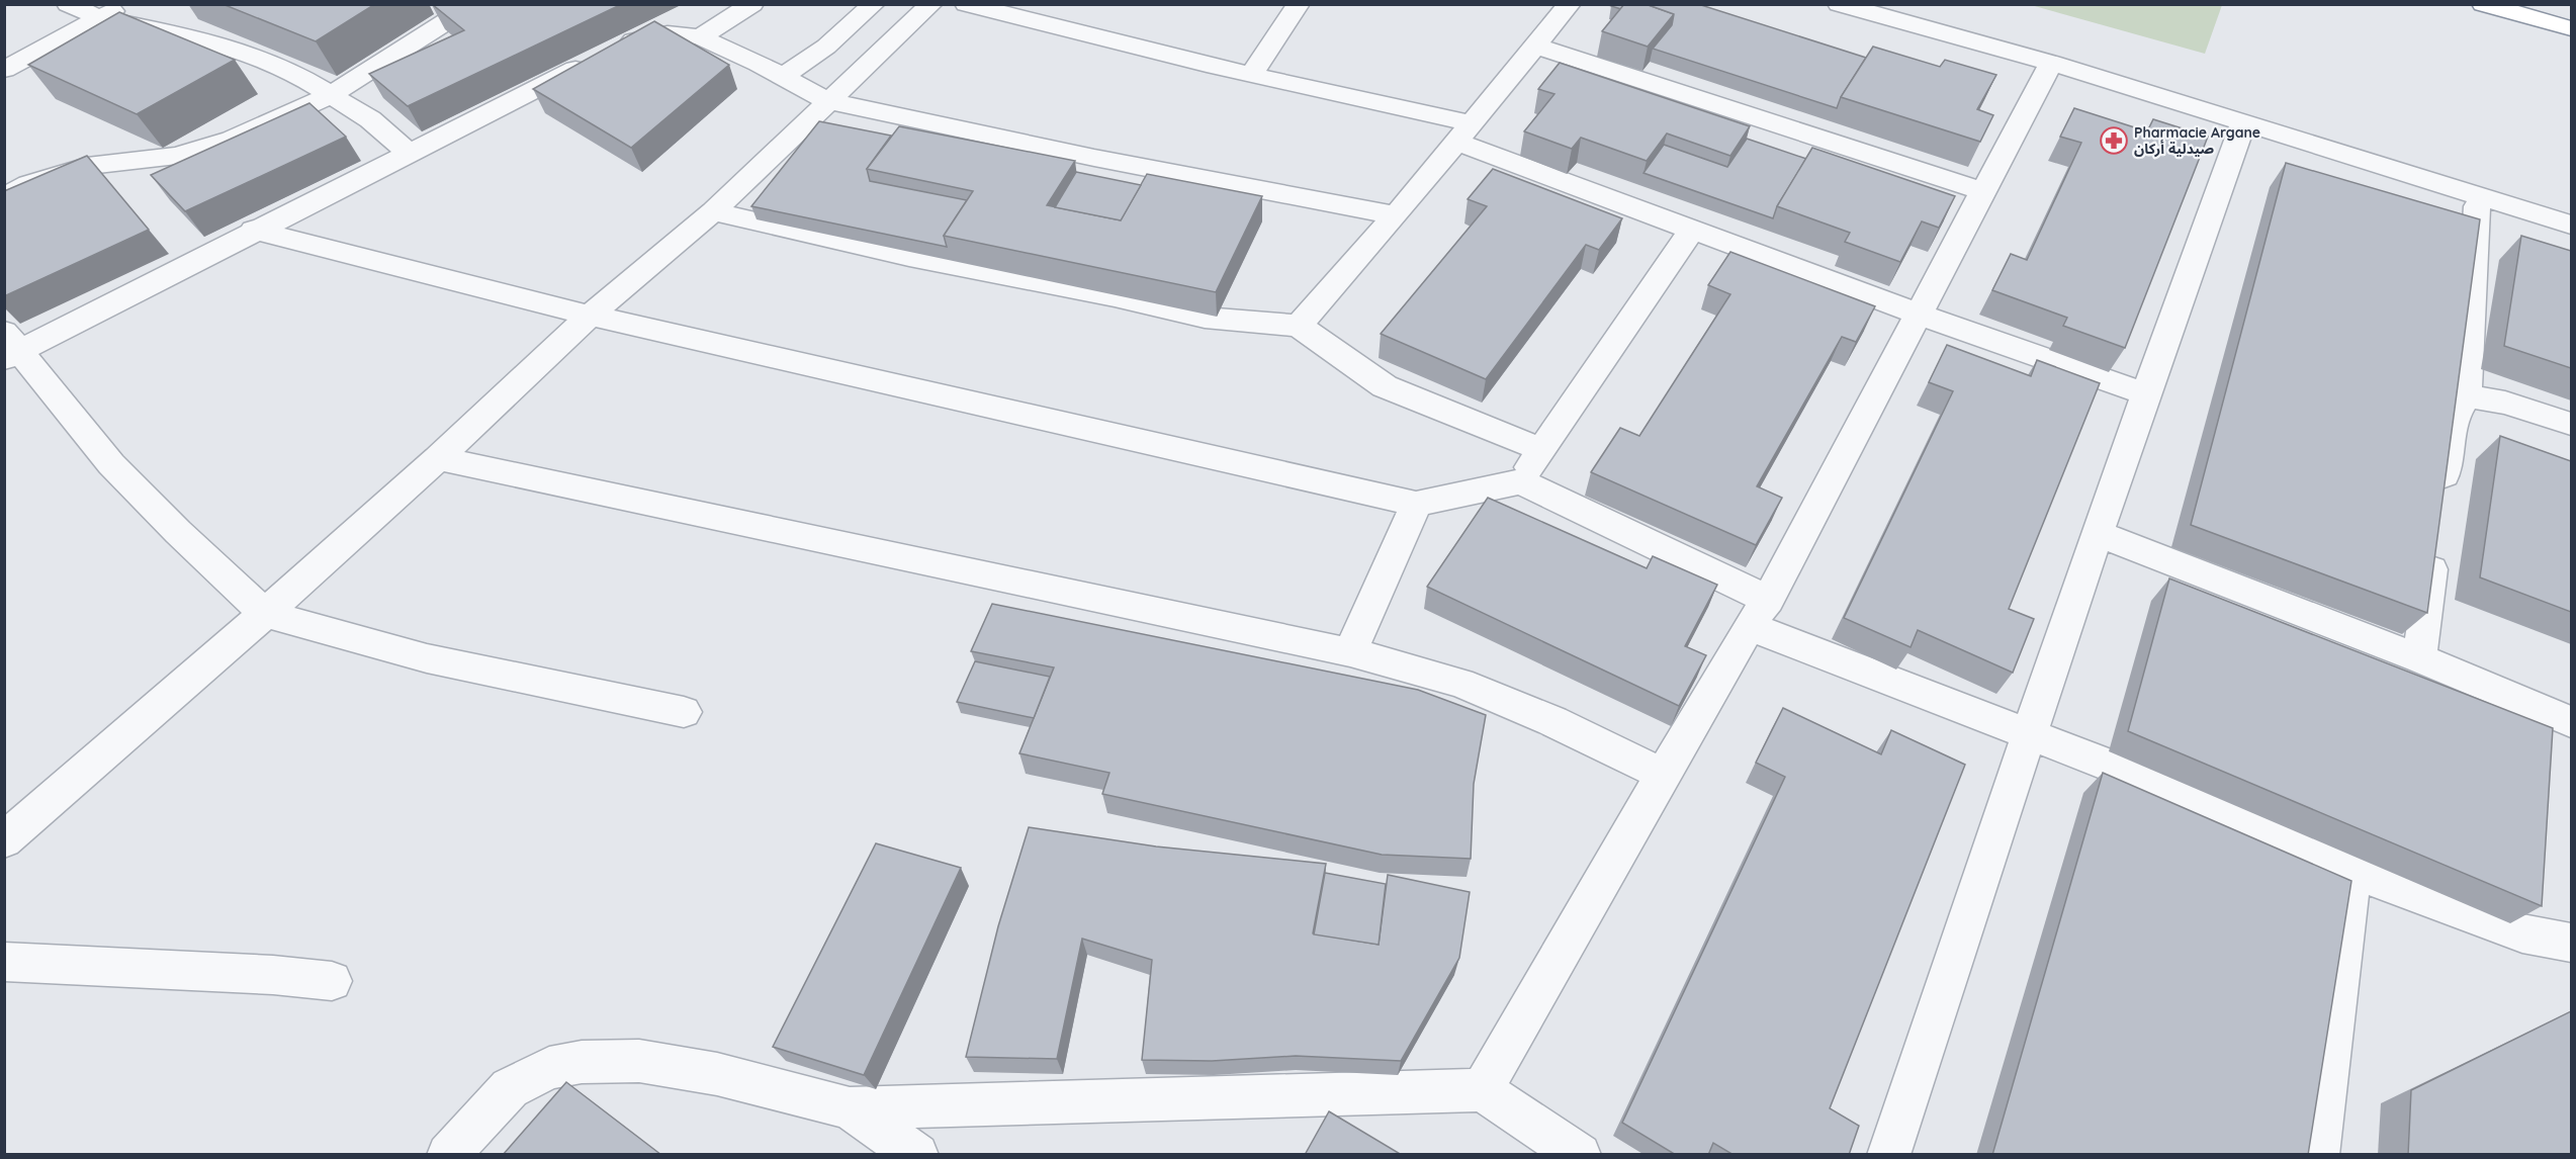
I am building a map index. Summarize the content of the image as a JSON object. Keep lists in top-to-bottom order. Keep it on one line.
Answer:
{"places":{"pharmacy":["Pharmacie Argane صيدلية أركان"]}}
